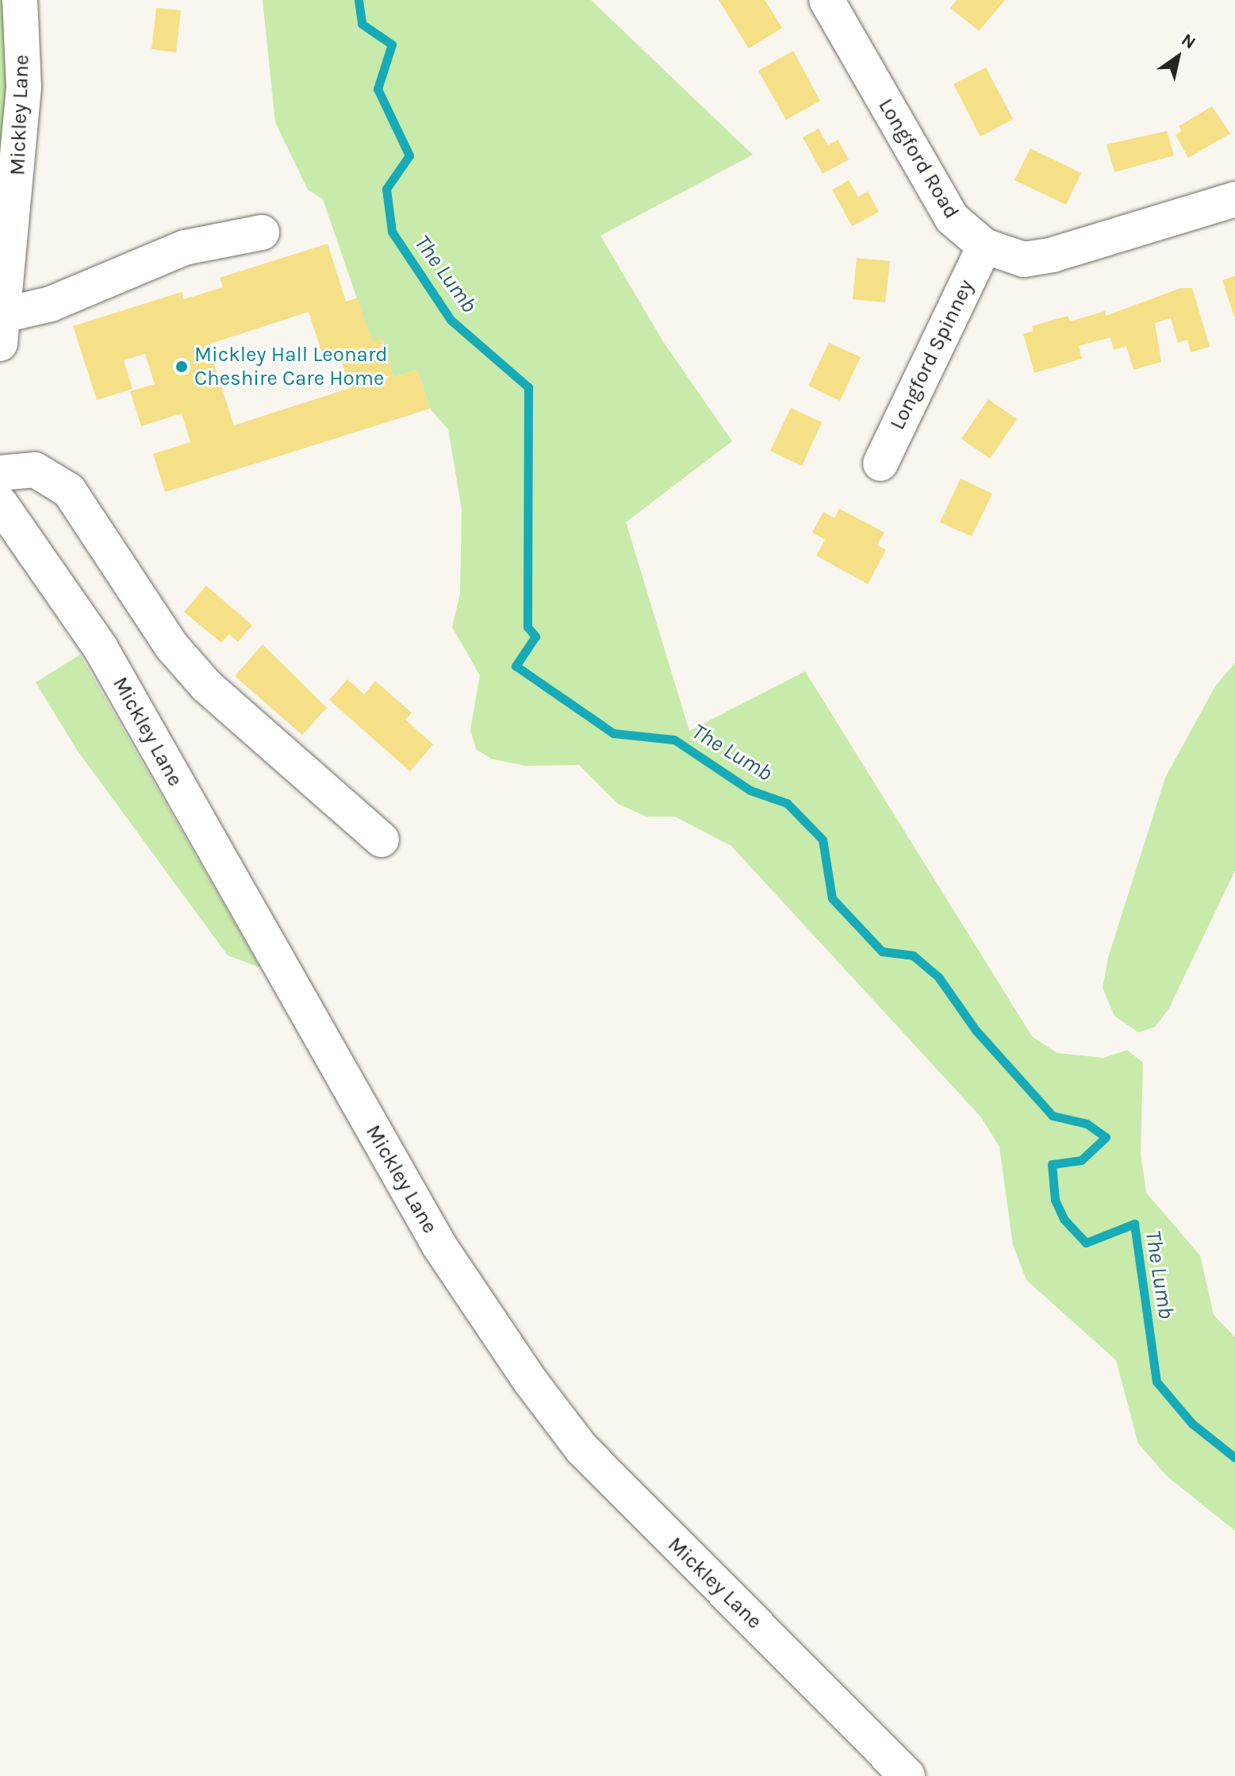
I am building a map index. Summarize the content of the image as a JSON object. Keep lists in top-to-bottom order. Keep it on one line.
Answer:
{"streets":{"street":["Mickley Lane","Longford Road","Longford Spinney"]},"crossings":[["Longford Road","Longford Spinney"]],"water":["The Lumb"],"places":["Mickley Hall Leonard Cheshire Care Home"],"north":"top right"}
